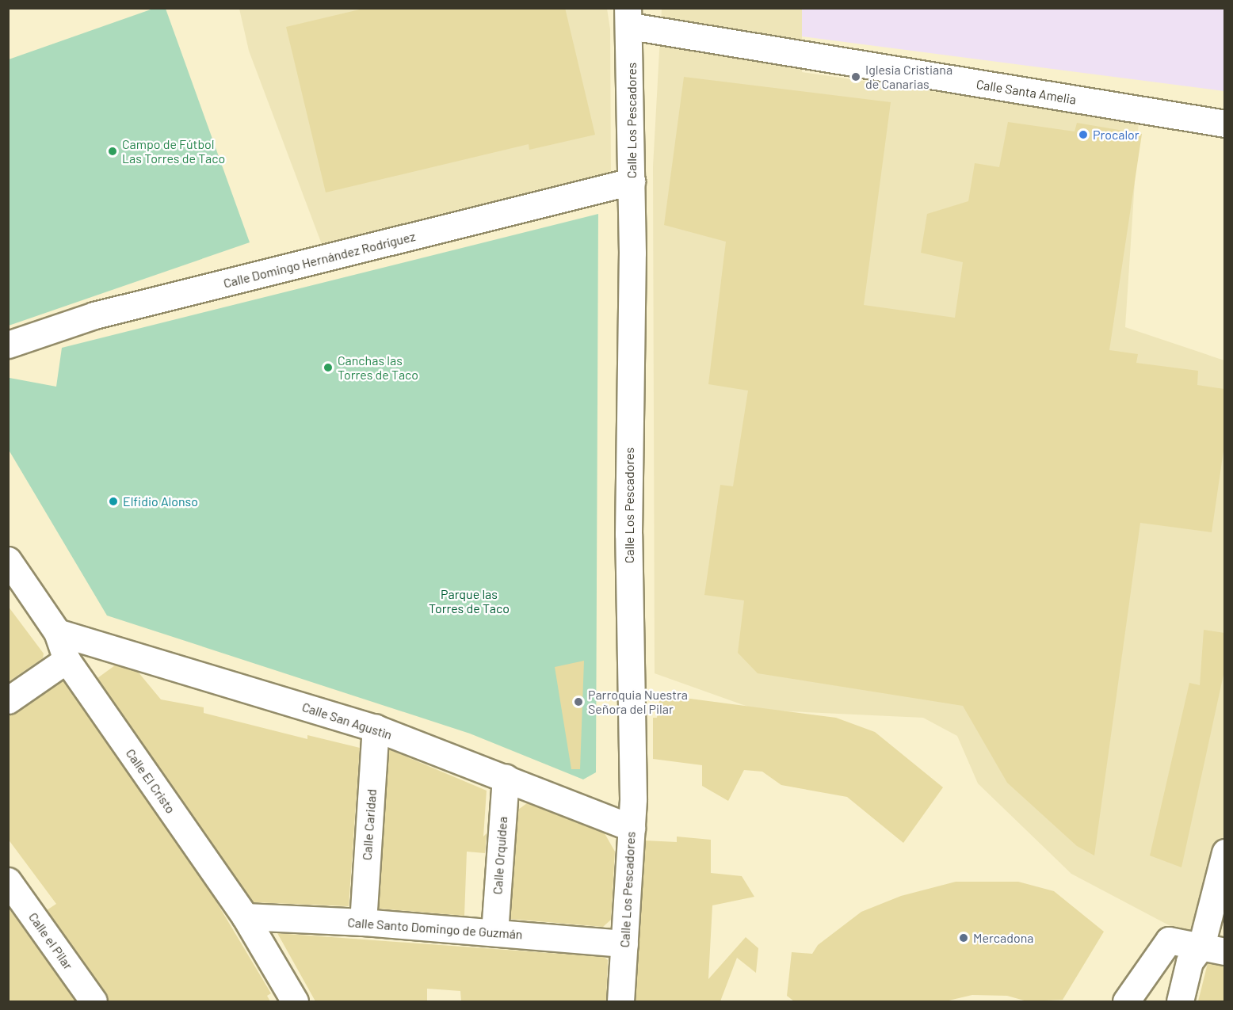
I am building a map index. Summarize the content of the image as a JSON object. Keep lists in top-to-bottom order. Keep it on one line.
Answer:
{"streets":{"street":["Calle Santa Amelia","Calle Los Pescadores","Calle Domingo Hernández Rodríguez","Calle San Agustìn","Calle El Cristo","Calle Caridad","Calle Orquídea","Calle Santo Domingo de Guzmán","Calle el Pilar"]},"crossings":[["Calle Santa Amelia","Calle Los Pescadores"],["Calle Los Pescadores","Calle Domingo Hernández Rodríguez"],["Calle Los Pescadores","Calle San Agustìn"],["Calle Los Pescadores","Calle Santo Domingo de Guzmán"],["Calle San Agustìn","Calle El Cristo"],["Calle San Agustìn","Calle Caridad"],["Calle San Agustìn","Calle Orquídea"],["Calle El Cristo","Calle Santo Domingo de Guzmán"],["Calle Caridad","Calle Santo Domingo de Guzmán"],["Calle Orquídea","Calle Santo Domingo de Guzmán"]],"parks":["Parque las Torres de Taco"],"places":["Iglesia Cristiana de Canarias","Procalor","Campo de Fútbol Las Torres de Taco","Canchas las Torres de Taco","Elfidio Alonso","Parroquia Nuestra Señora del Pilar","Mercadona"]}
